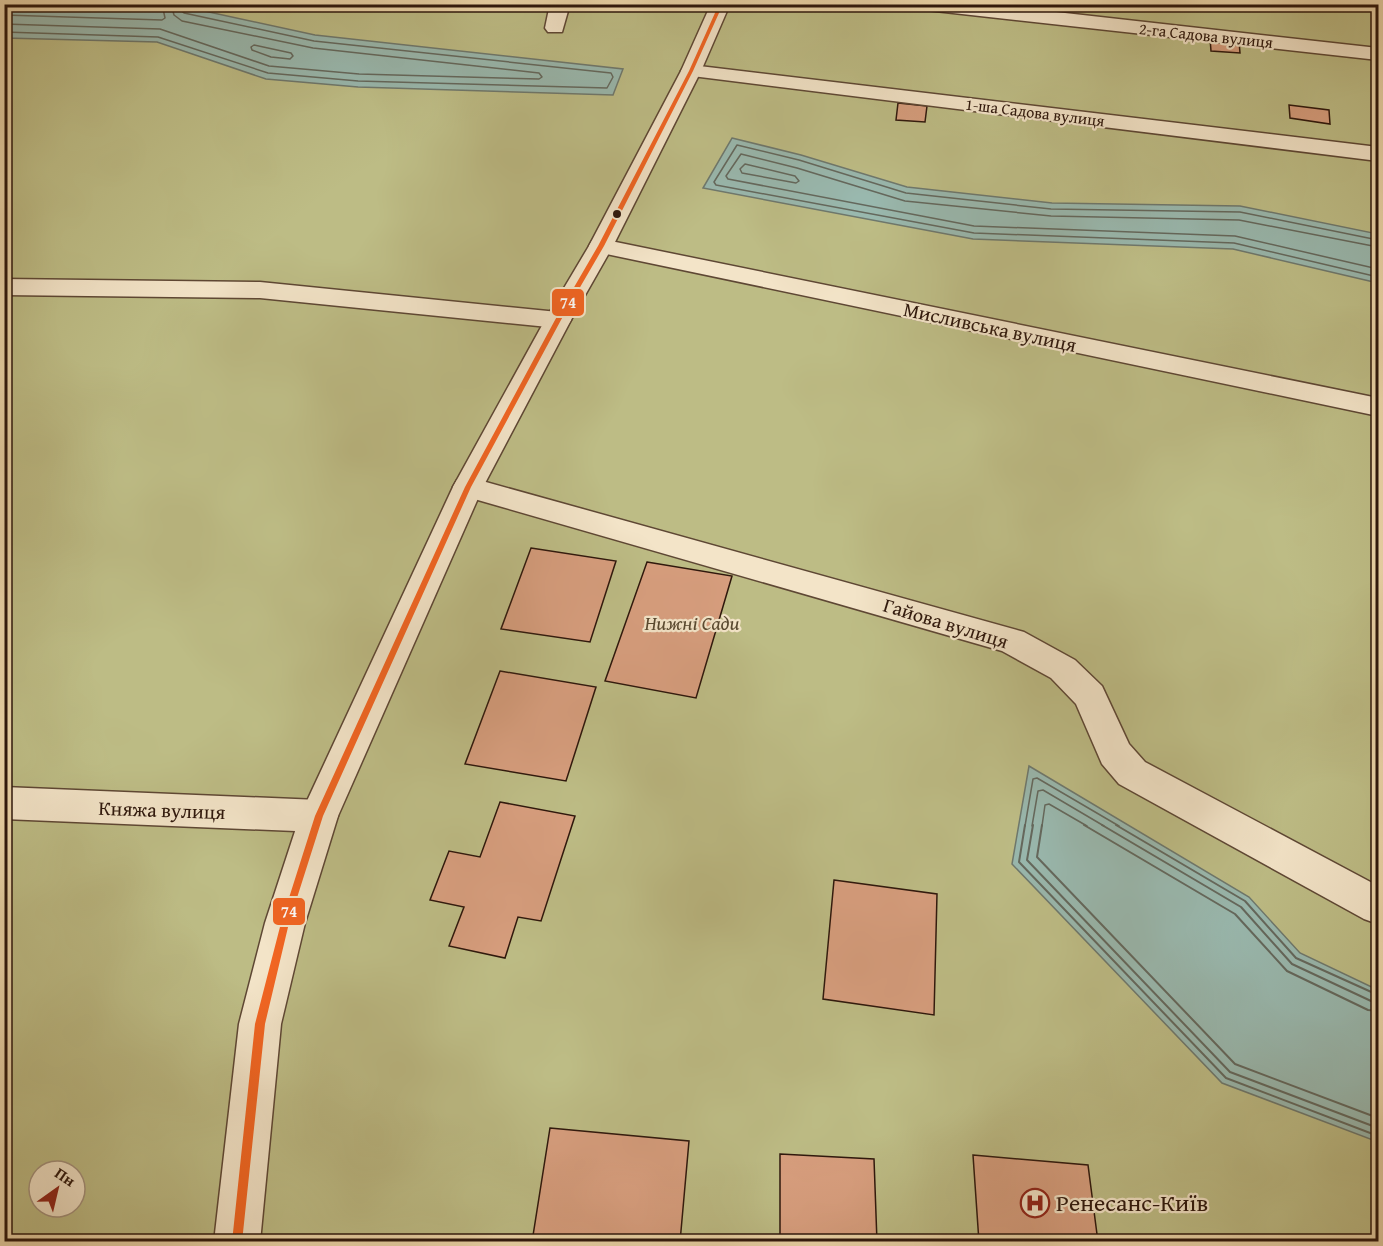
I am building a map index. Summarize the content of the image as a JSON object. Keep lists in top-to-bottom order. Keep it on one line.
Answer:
{"streets":{"street":["2-га Садова вулиця","1-ша Садова вулиця","Мисливська вулиця","Гайова вулиця","Княжа вулиця"]},"parks":["Нижні Сади"],"places":{"hospital":["Ренесанс-Київ"]},"lines":["transit line 74"],"north":"top right"}
